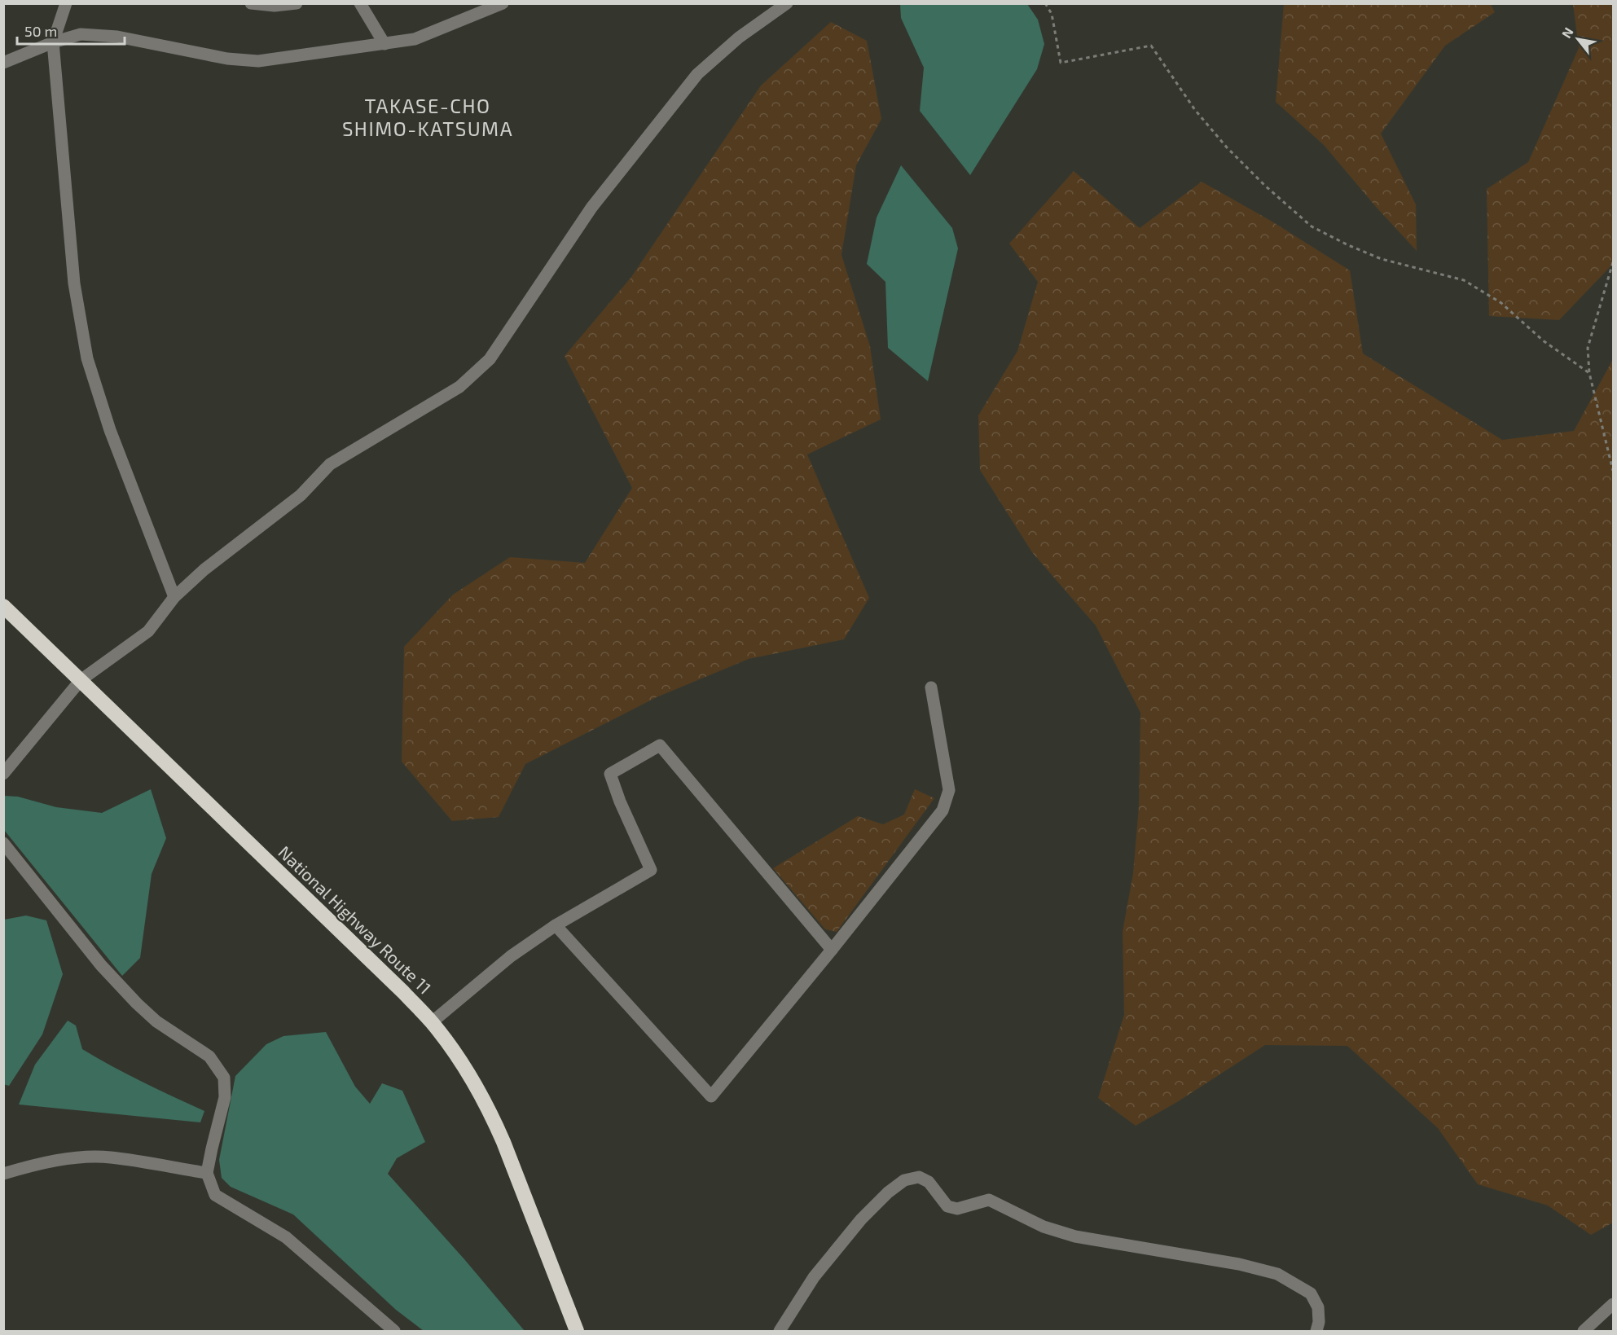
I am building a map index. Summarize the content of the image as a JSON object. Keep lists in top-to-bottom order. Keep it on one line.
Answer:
{"streets":{"highway":["National Highway Route 11"]},"districts":["TAKASE-CHO SHIMO-KATSUMA"],"scale_bar":"50 m","north":"top left"}
